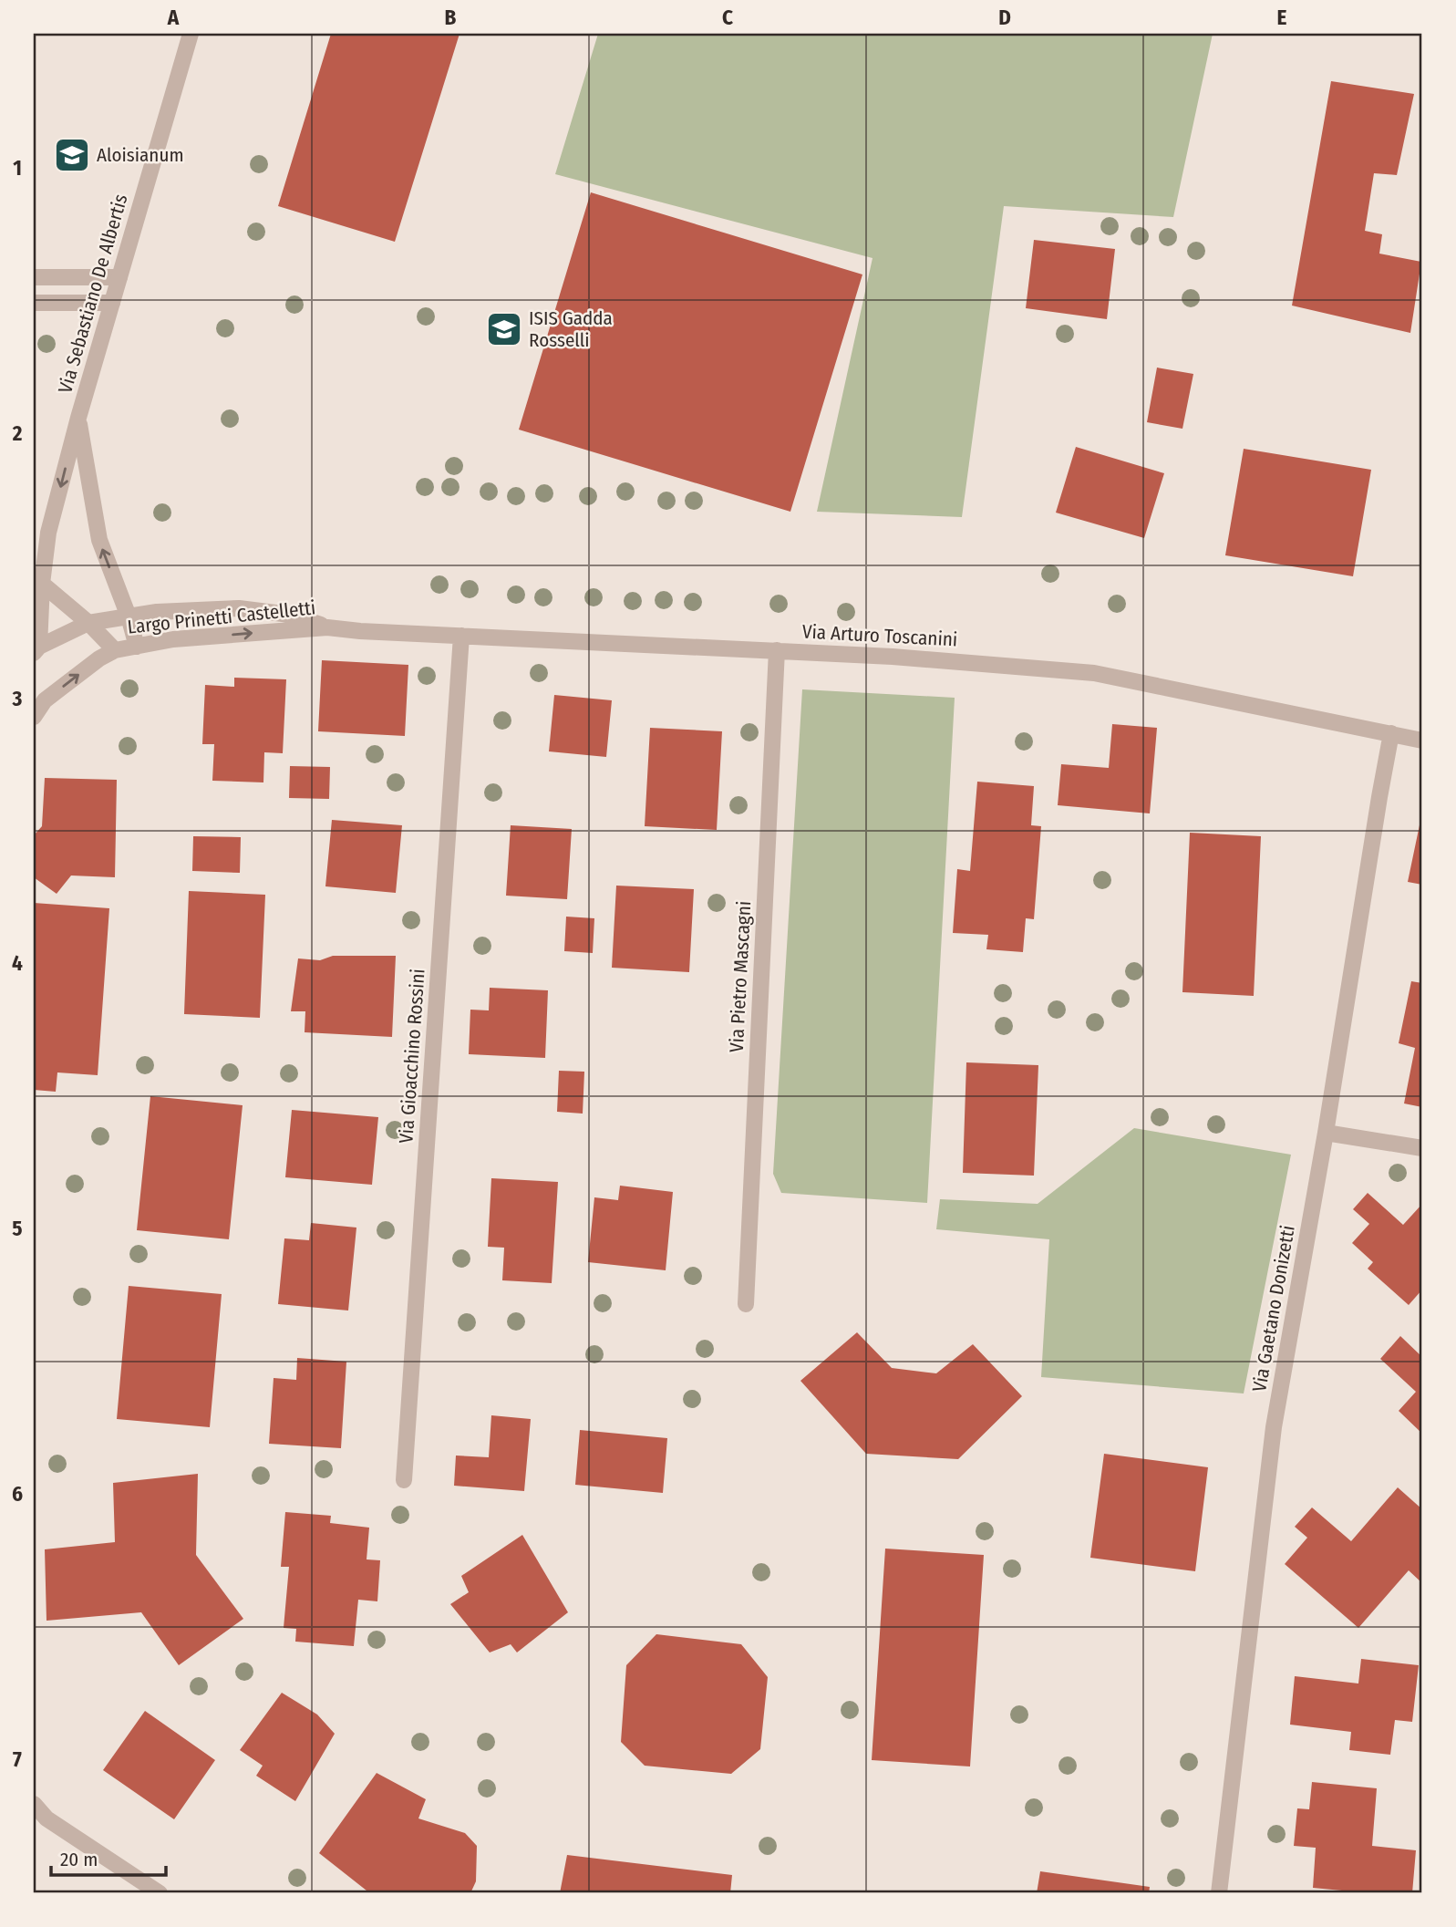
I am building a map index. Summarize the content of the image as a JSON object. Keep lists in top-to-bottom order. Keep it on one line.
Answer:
{"streets":{"street":["Via Sebastiano De Albertis","Largo Prinetti Castelletti","Via Arturo Toscanini","Via Pietro Mascagni","Via Gioacchino Rossini","Via Gaetano Donizetti"]},"crossings":[["Via Sebastiano De Albertis","Largo Prinetti Castelletti"],["Largo Prinetti Castelletti","Via Arturo Toscanini"],["Via Arturo Toscanini","Via Pietro Mascagni"],["Via Arturo Toscanini","Via Gioacchino Rossini"],["Via Arturo Toscanini","Via Gaetano Donizetti"]],"places":{"school or university":["Aloisianum","ISIS Gadda Rosselli"]},"scale_bar":"20 m","grid":{"columns":["A","B","C","D","E"],"rows":["1","2","3","4","5","6","7"]}}
